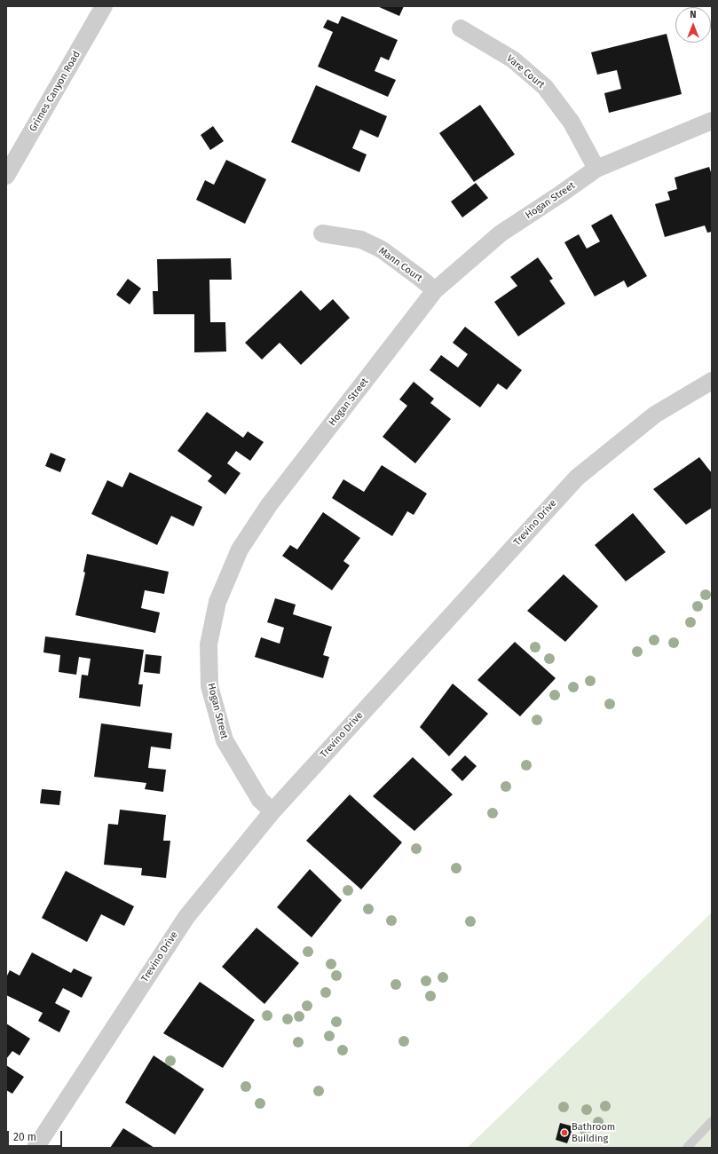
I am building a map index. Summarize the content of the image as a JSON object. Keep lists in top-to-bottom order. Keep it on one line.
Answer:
{"streets":{"street":["Vare Court","Grimes Canyon Road","Hogan Street","Mann Court","Trevino Drive"]},"crossings":[["Vare Court","Hogan Street"],["Hogan Street","Mann Court"],["Hogan Street","Trevino Drive"]],"places":["Bathroom Building"],"scale_bar":"20 m","north":"top"}
